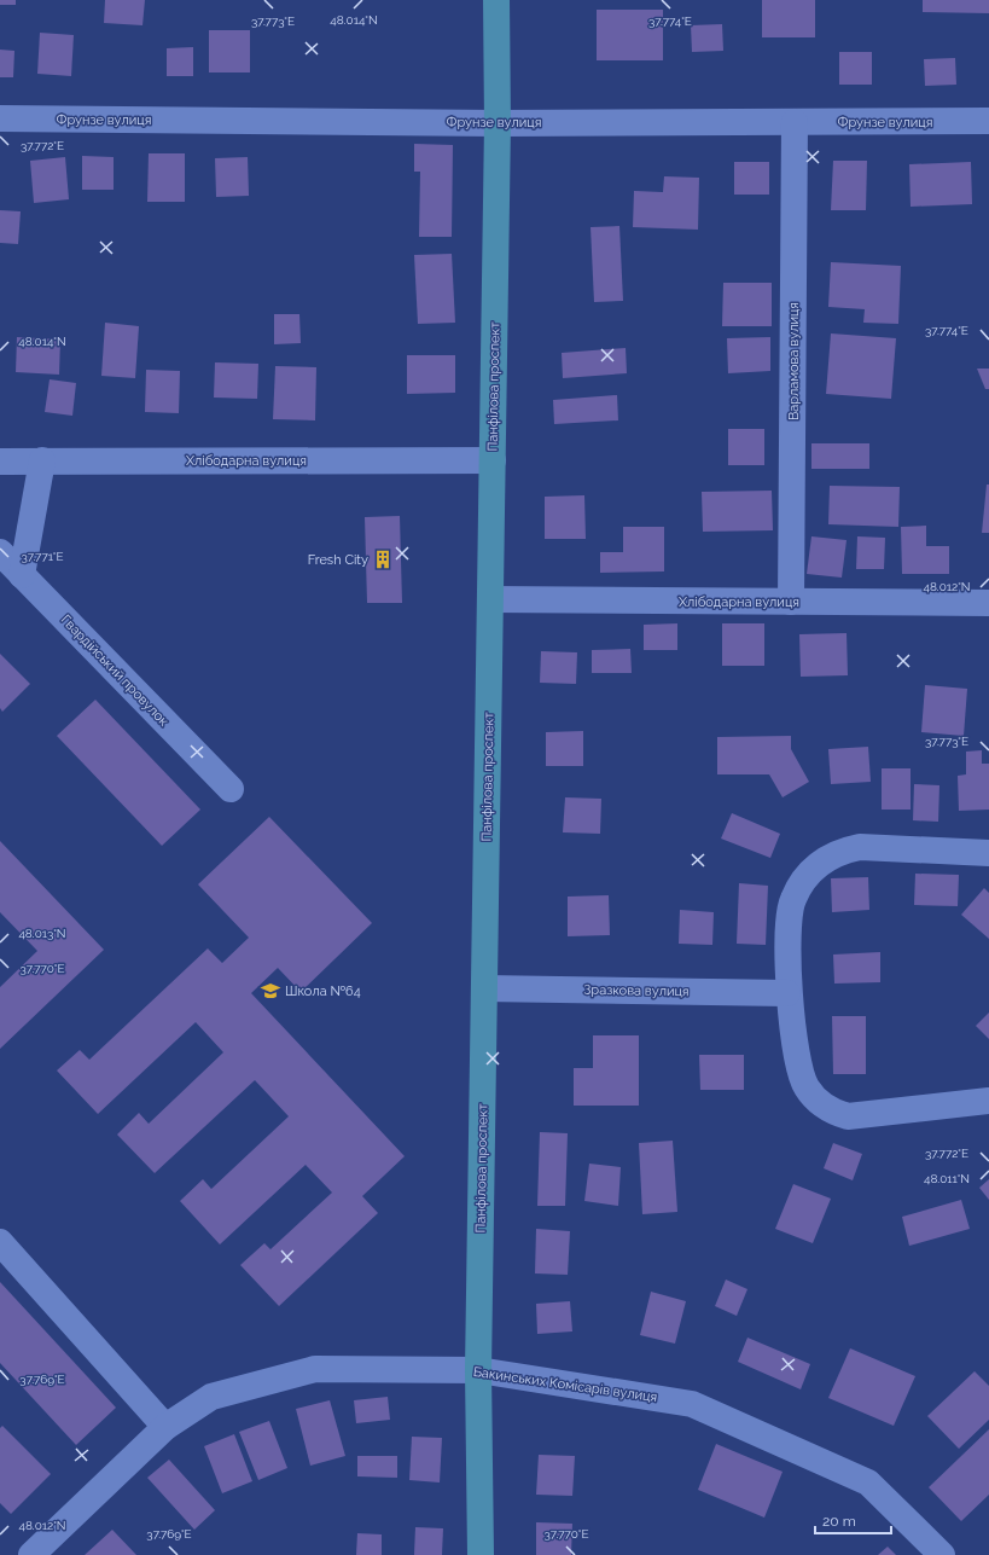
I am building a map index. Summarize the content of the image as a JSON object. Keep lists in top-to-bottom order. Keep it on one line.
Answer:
{"streets":{"main road":["Панфілова проспект"],"street":["Фрунзе вулиця","Варламова вулиця","Хлібодарна вулиця","Гвардійський провулок","Зразкова вулиця","Бакинських Комісарів вулиця"]},"crossings":[["Фрунзе вулиця","Варламова вулиця"],["Фрунзе вулиця","Панфілова проспект"],["Варламова вулиця","Хлібодарна вулиця"],["Панфілова проспект","Хлібодарна вулиця"],["Панфілова проспект","Зразкова вулиця"],["Панфілова проспект","Бакинських Комісарів вулиця"]],"places":{"building":["Fresh City"],"school or university":["Школа №64"]},"scale_bar":"20 m","coordinates":["48.014°N","37.773°E","37.774°E","37.772°E","37.771°E","48.012°N","48.013°N","37.770°E","48.011°N","37.769°E"]}
